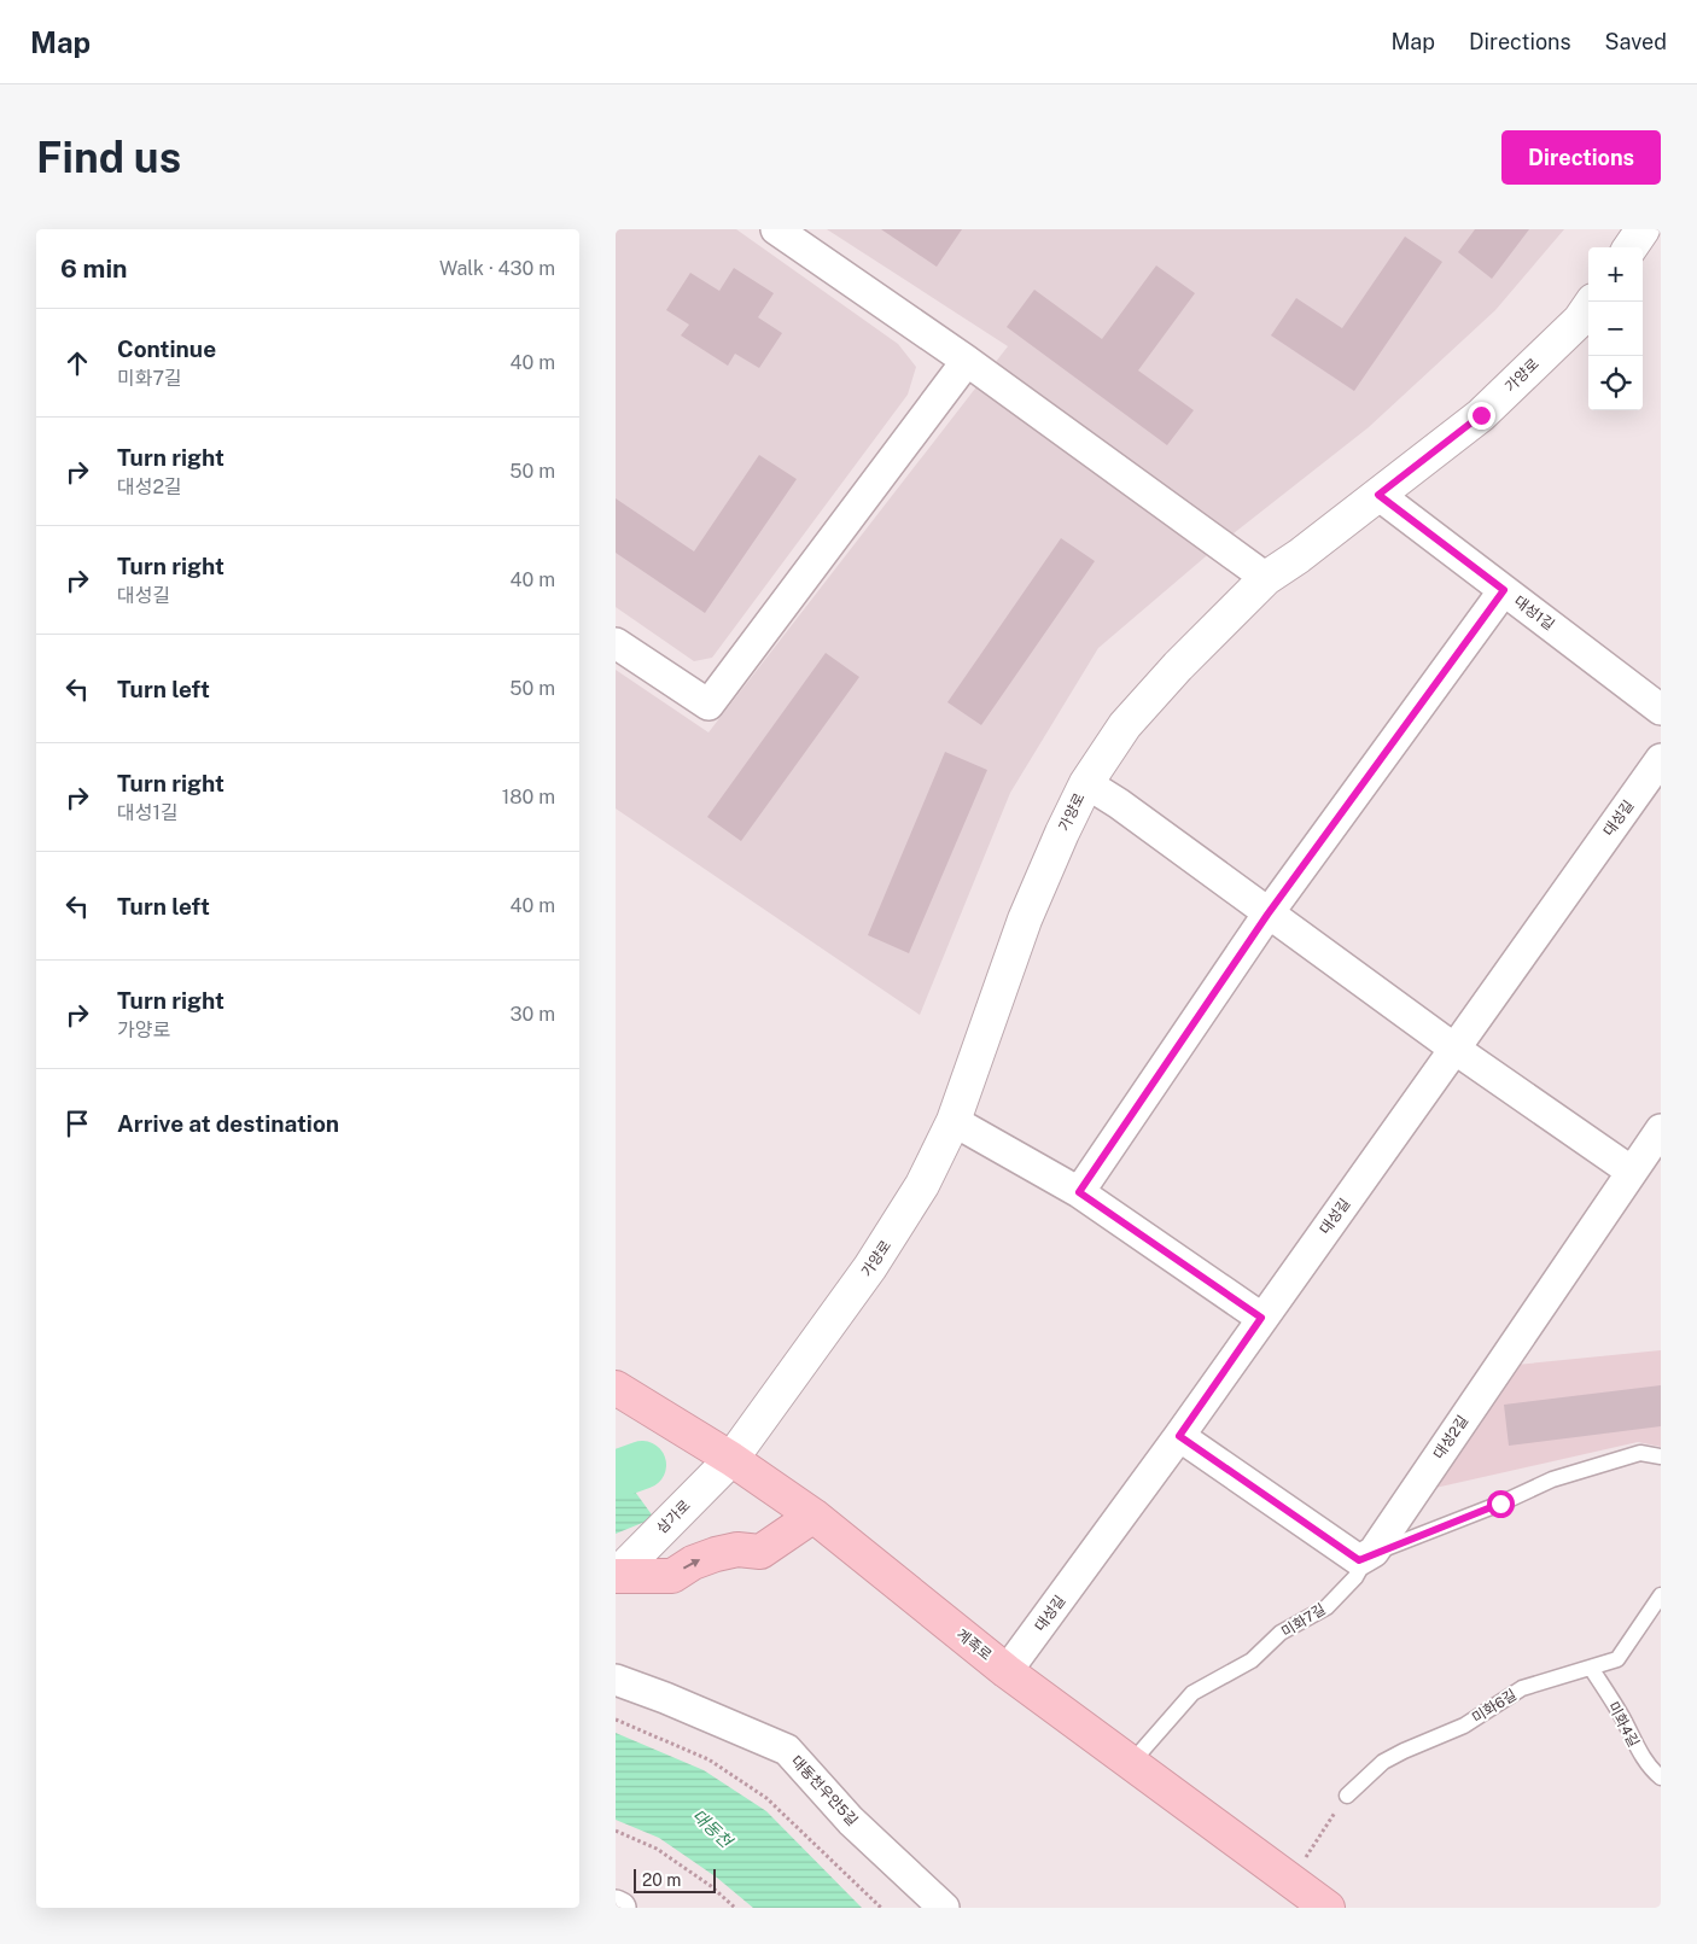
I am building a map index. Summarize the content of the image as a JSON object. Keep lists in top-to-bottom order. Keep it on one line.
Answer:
{"streets":{"main road":["계족로"],"street":["가양로","대성1길","대성길","대성2길","삼가로","대동천우안5길"],"lane":["미화7길","미화6길","미화4길"]},"crossings":[["가양로","삼가로"],["가양로","계족로"],["대성길","계족로"],["대성2길","미화7길"],["삼가로","계족로"],["미화7길","계족로"],["미화6길","미화4길"]],"water":["대동천"],"scale_bar":"20 m","page":{"header":"Map","nav":["Map","Directions","Saved"],"buttons":"Directions","title":"Find us","heading":["6 min","Walk · 430 m"],"map_buttons":["+","−"],"list":[["Continue","미화7길","40 m"],["Turn right","대성2길","50 m"],["Turn right","대성길","40 m"],["Turn left","50 m"],["Turn right","대성1길","180 m"],["Turn left","40 m"],["Turn right","가양로","30 m"],"Arrive at destination"],"scale":"20 m"}}
